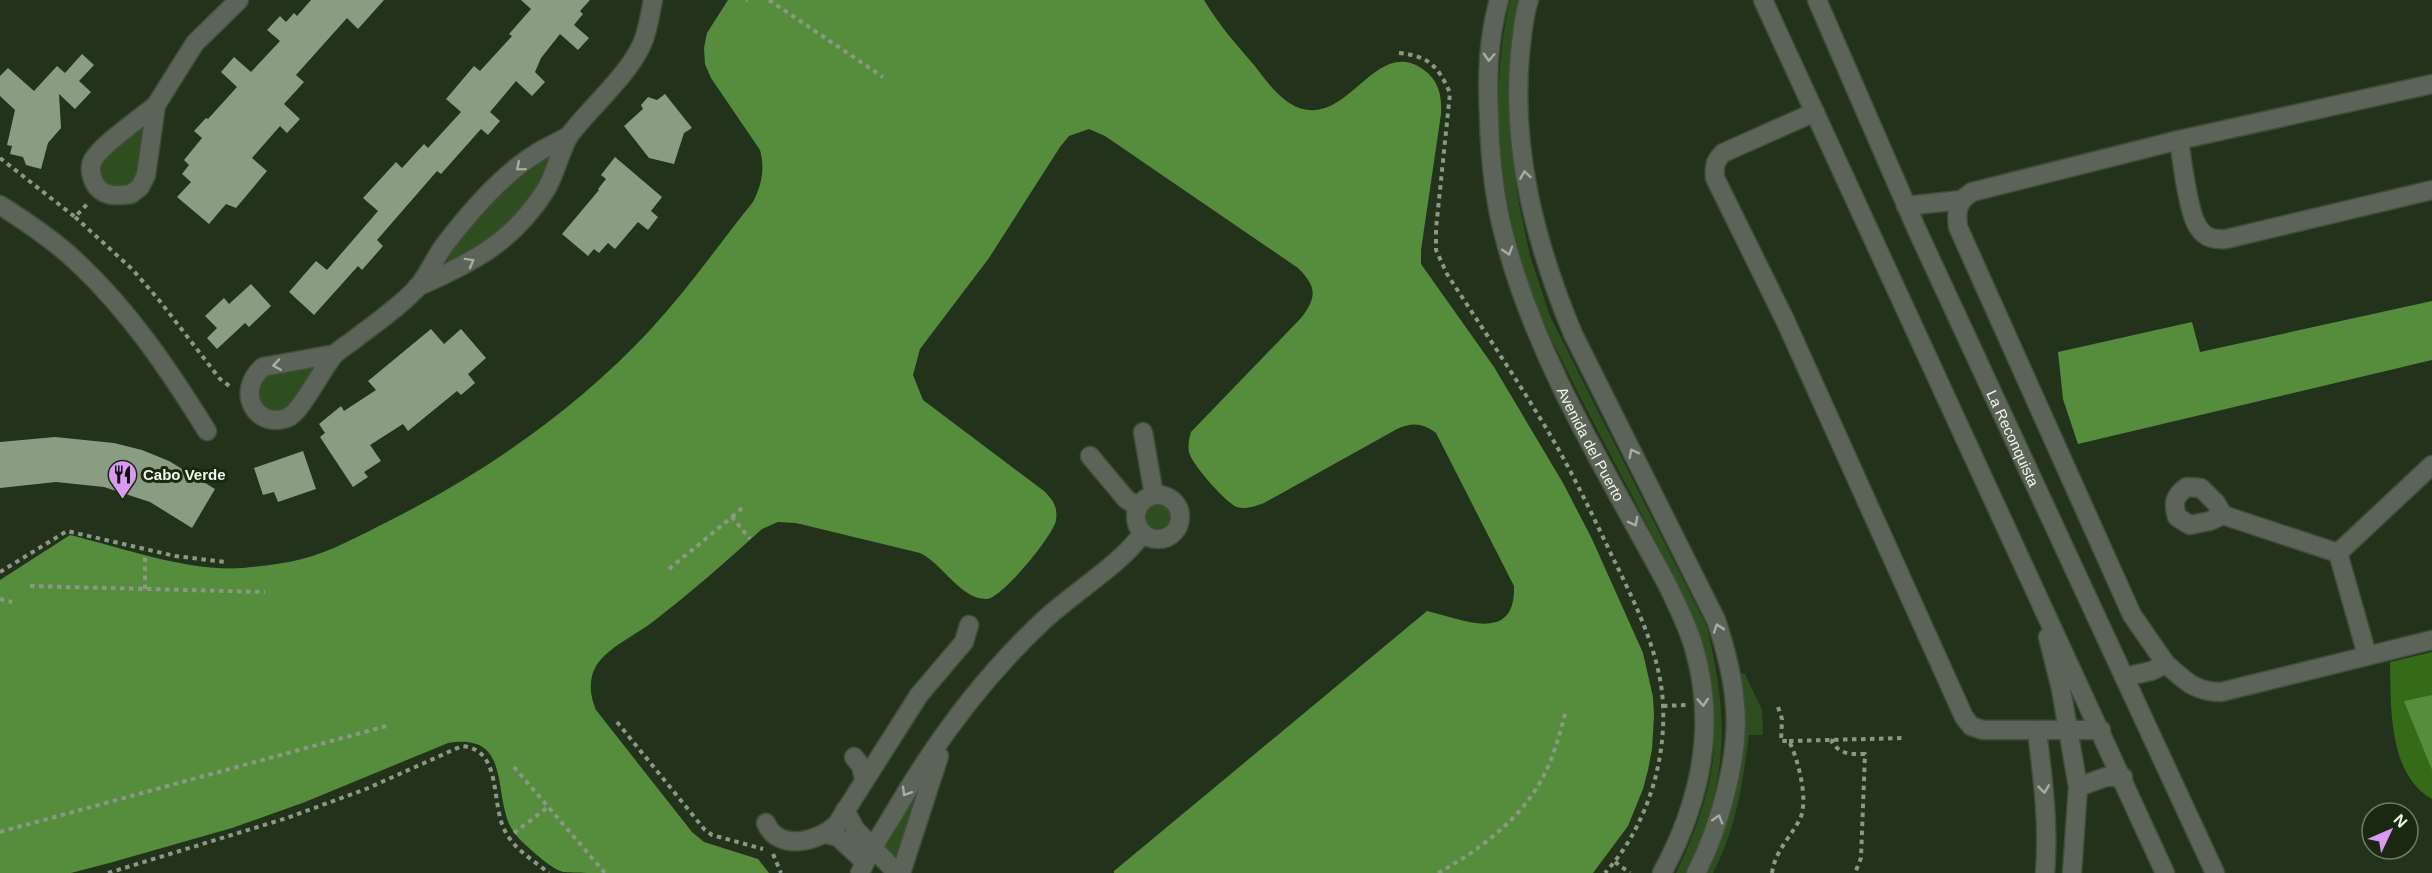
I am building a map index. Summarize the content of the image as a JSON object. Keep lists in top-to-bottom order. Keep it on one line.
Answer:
{"streets":{"street":["La Reconquista","Avenida del Puerto"]},"places":{"restaurant":["Cabo Verde"]},"north":"top right"}
